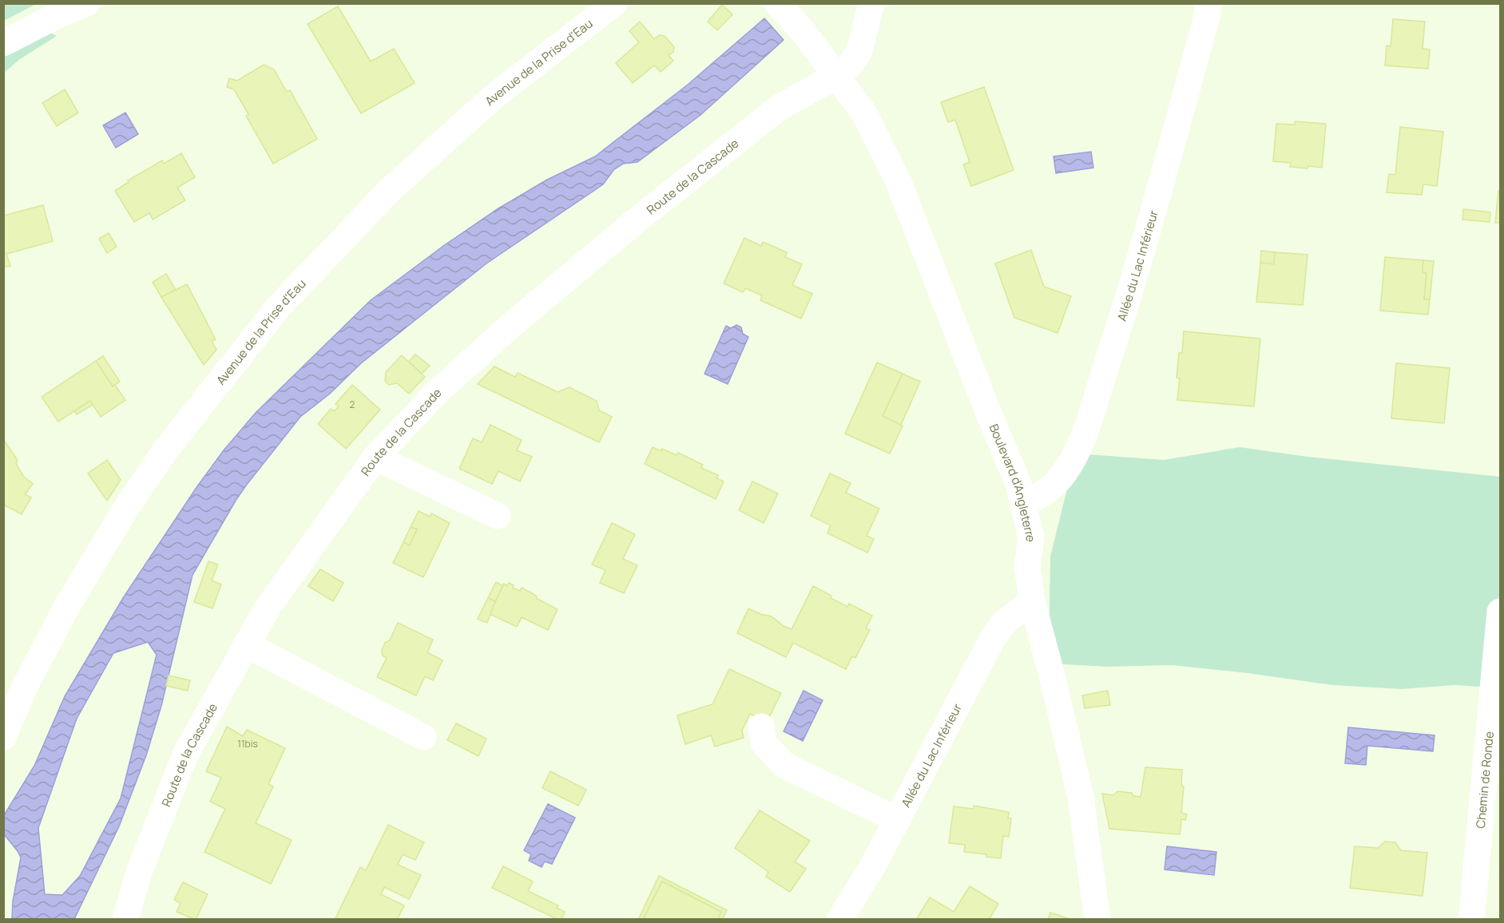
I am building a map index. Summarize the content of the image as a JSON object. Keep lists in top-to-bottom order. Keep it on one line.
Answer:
{"streets":{"street":["Avenue de la Prise d'Eau","Route de la Cascade","Allée du Lac Inférieur","Boulevard d'Angleterre","Chemin de Ronde"]},"crossings":[["Route de la Cascade","Boulevard d'Angleterre"],["Allée du Lac Inférieur","Boulevard d'Angleterre"]],"house_numbers":["2","11bis"]}
